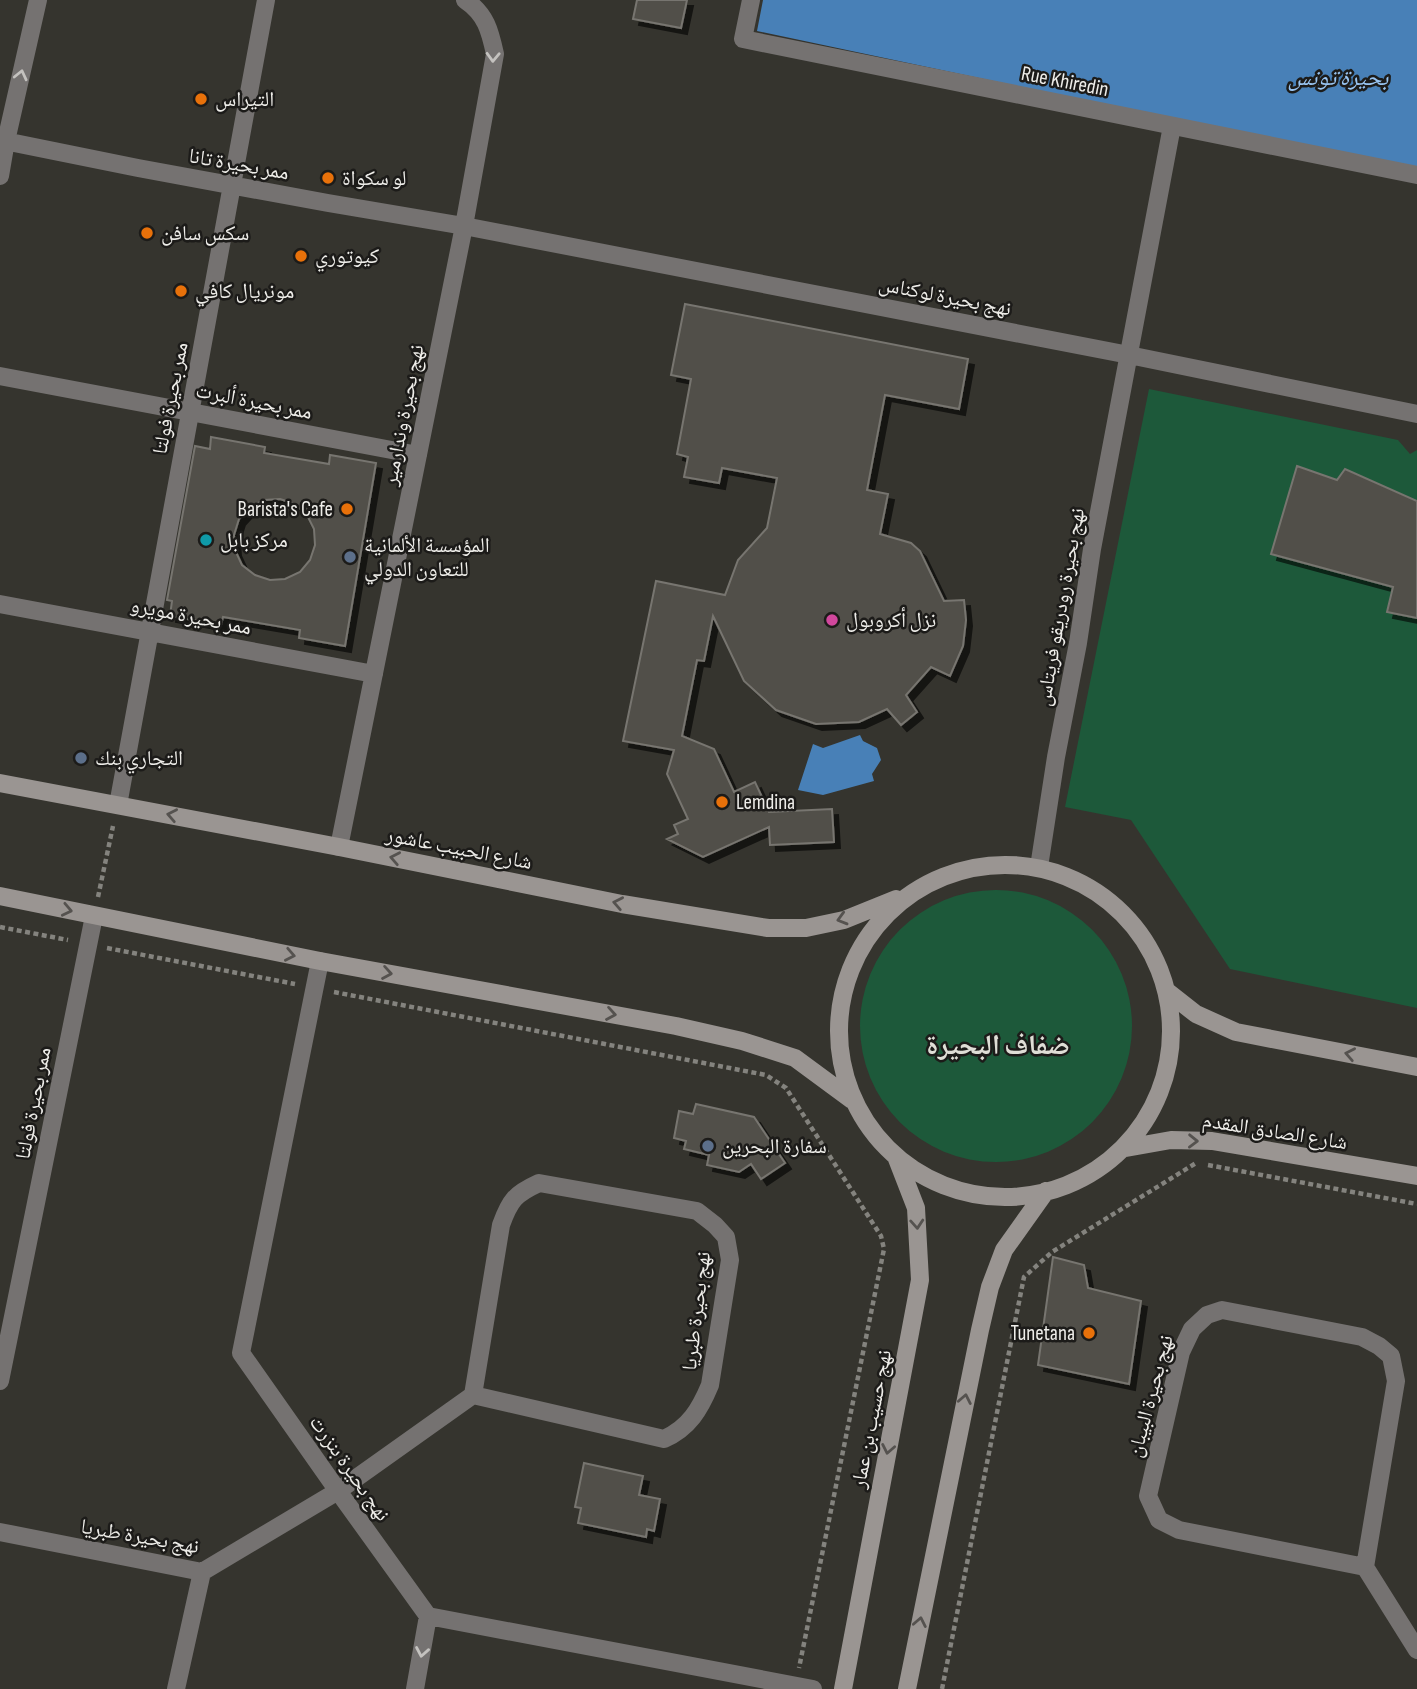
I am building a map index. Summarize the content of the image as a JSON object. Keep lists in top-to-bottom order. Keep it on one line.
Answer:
{"streets":{"main road":["شارع الحبيب عاشور","شارع الصادق المقدم","نهج حسيب بن عمار"],"street":["Rue Khiredin","ممر بحيرة تانا","نهج بحيرة لوكناس","ممر بحيرة فولتا","ممر بحيرة ألبرت","نهج بحيرة وندارمير","نهج بحيرة رودريقو فريتاس","ممر بحيرة مويرو","نهج بحيرة طبريا","نهج بحيرة البيبان","نهج بحيرة بنزرت"]},"crossings":[["Rue Khiredin","نهج بحيرة رودريقو فريتاس"],["ممر بحيرة تانا","نهج بحيرة لوكناس"],["ممر بحيرة تانا","ممر بحيرة فولتا"],["ممر بحيرة تانا","نهج بحيرة وندارمير"],["نهج بحيرة لوكناس","نهج بحيرة وندارمير"],["نهج بحيرة لوكناس","نهج بحيرة رودريقو فريتاس"],["ممر بحيرة فولتا","ممر بحيرة ألبرت"],["ممر بحيرة فولتا","ممر بحيرة مويرو"],["ممر بحيرة فولتا","شارع الحبيب عاشور"],["ممر بحيرة ألبرت","نهج بحيرة وندارمير"],["نهج بحيرة وندارمير","ممر بحيرة مويرو"],["نهج بحيرة وندارمير","شارع الحبيب عاشور"],["نهج بحيرة رودريقو فريتاس","شارع الحبيب عاشور"],["نهج بحيرة طبريا","نهج بحيرة بنزرت"]],"districts":["ضفاف البحيرة"],"water":["بحيرة تونس"],"places":["التيراس","لو سكواة","سكس سافن","كيوتوري","مونريال كافي","Barista's Cafe","مركز بابل","المؤسسة الألمانية للتعاون الدولي","نزل أكروبول","التجاري بنك","Lemdina","سفارة البحرين","Tunetana"]}
